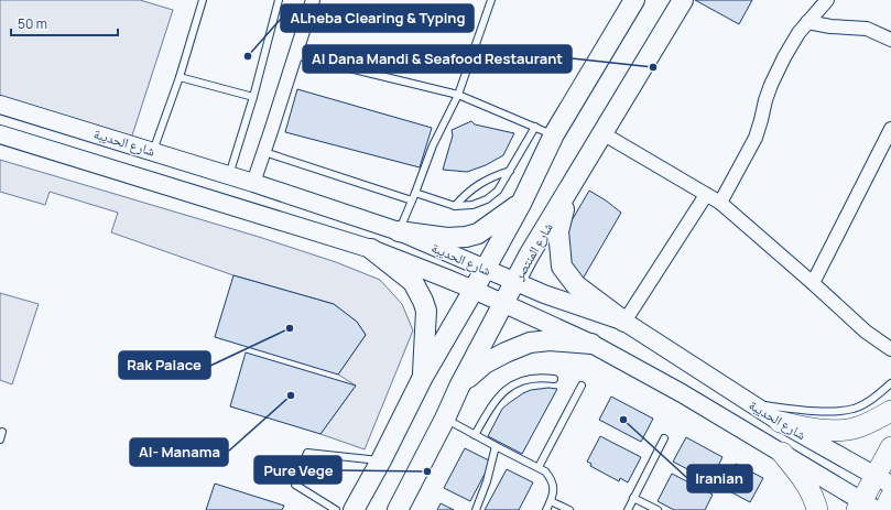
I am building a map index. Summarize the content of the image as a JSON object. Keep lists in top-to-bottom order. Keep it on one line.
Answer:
{"streets":{"main road":["شارع الحديبة","شارع المنتصر"]},"crossings":[["شارع الحديبة","شارع المنتصر"]],"places":["ALheba Clearing & Typing","Al Dana Mandi & Seafood Restaurant","Rak Palace","Al- Manama","Iranian","Pure Vege"],"scale_bar":"50 m"}
